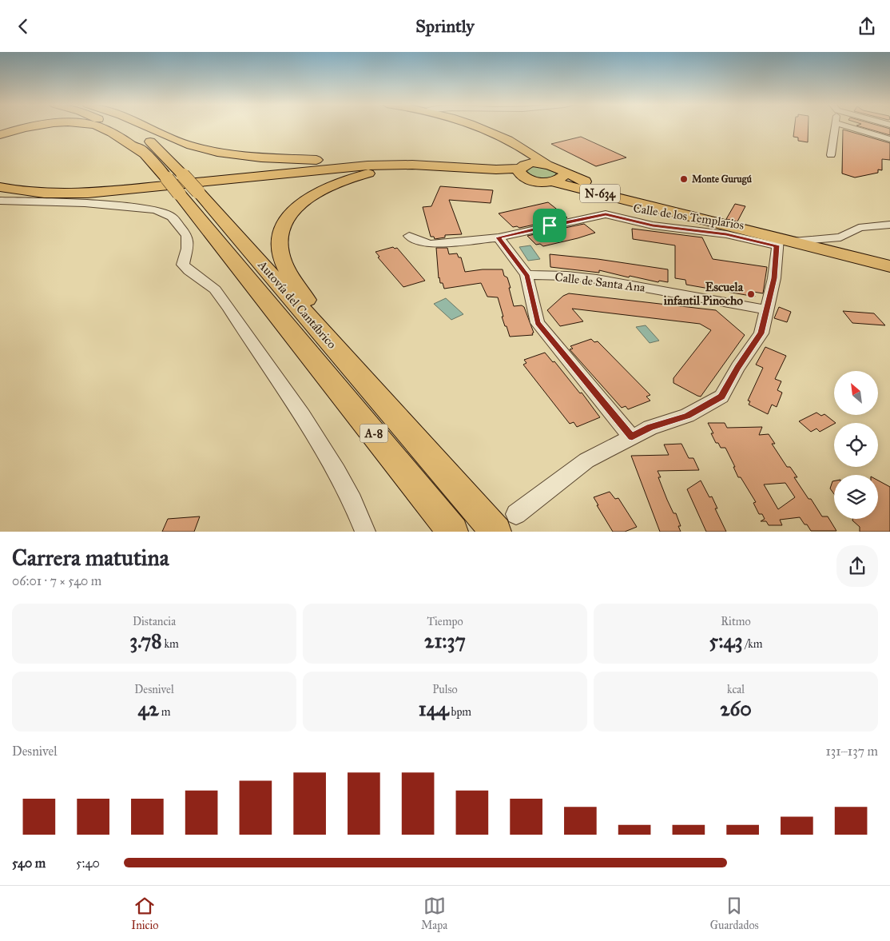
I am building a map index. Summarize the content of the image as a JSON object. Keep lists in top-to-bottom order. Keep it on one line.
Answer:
{"streets":{"highway":["N-634","Autovía del Cantábrico","A-8"],"street":["Calle de los Templarios","Calle de Santa Ana"]},"crossings":[["N-634","Calle de los Templarios"]],"places":["Monte Gurugú","Escuela infantil Pinocho"],"north":"top left","page":{"header":"Sprintly","heading":["Carrera matutina","06:01 · 7 × 540 m"],"stats":[["Distancia","3.78 km"],["Tiempo","21:37"],["Ritmo","5:43 /km"],["Desnivel","42 m"],["Pulso","144 bpm"],["kcal","260"]],"chart":["Desnivel","131–137 m"],"list":[{"name":"540 m","note":"5:40"}],"tabs":["Inicio","Mapa","Guardados"]}}
